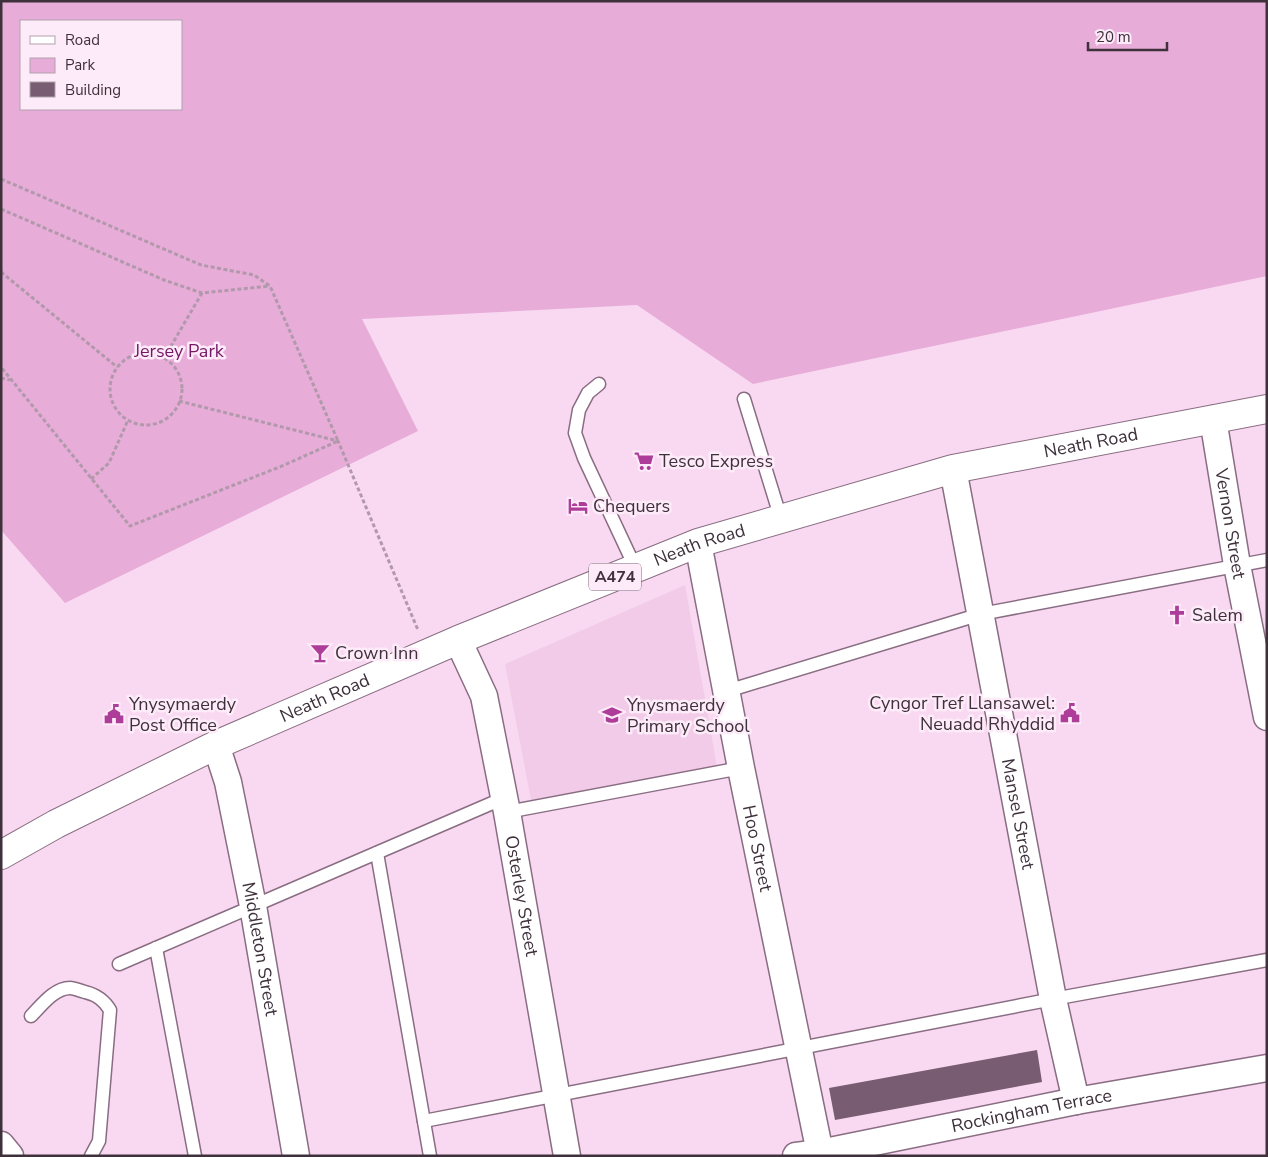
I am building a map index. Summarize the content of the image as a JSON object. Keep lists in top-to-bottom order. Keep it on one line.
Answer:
{"streets":{"main road":["Neath Road","A474"],"street":["Vernon Street","Mansel Street","Hoo Street","Osterley Street","Middleton Street","Rockingham Terrace"]},"crossings":[["Neath Road","Vernon Street"],["Neath Road","Mansel Street"],["Neath Road","Hoo Street"],["Neath Road","Osterley Street"],["Neath Road","Middleton Street"],["Mansel Street","Rockingham Terrace"],["Hoo Street","Rockingham Terrace"]],"parks":["Jersey Park"],"places":{"supermarket":["Tesco Express"],"hotel":["Chequers"],"church":["Salem"],"bar":["Crown Inn"],"public building":["Cyngor Tref Llansawel: Neuadd Rhyddid","Ynysymaerdy Post Office"],"school or university":["Ynysmaerdy Primary School"]},"legend":["Road","Park","Building"],"scale_bar":"20 m"}
